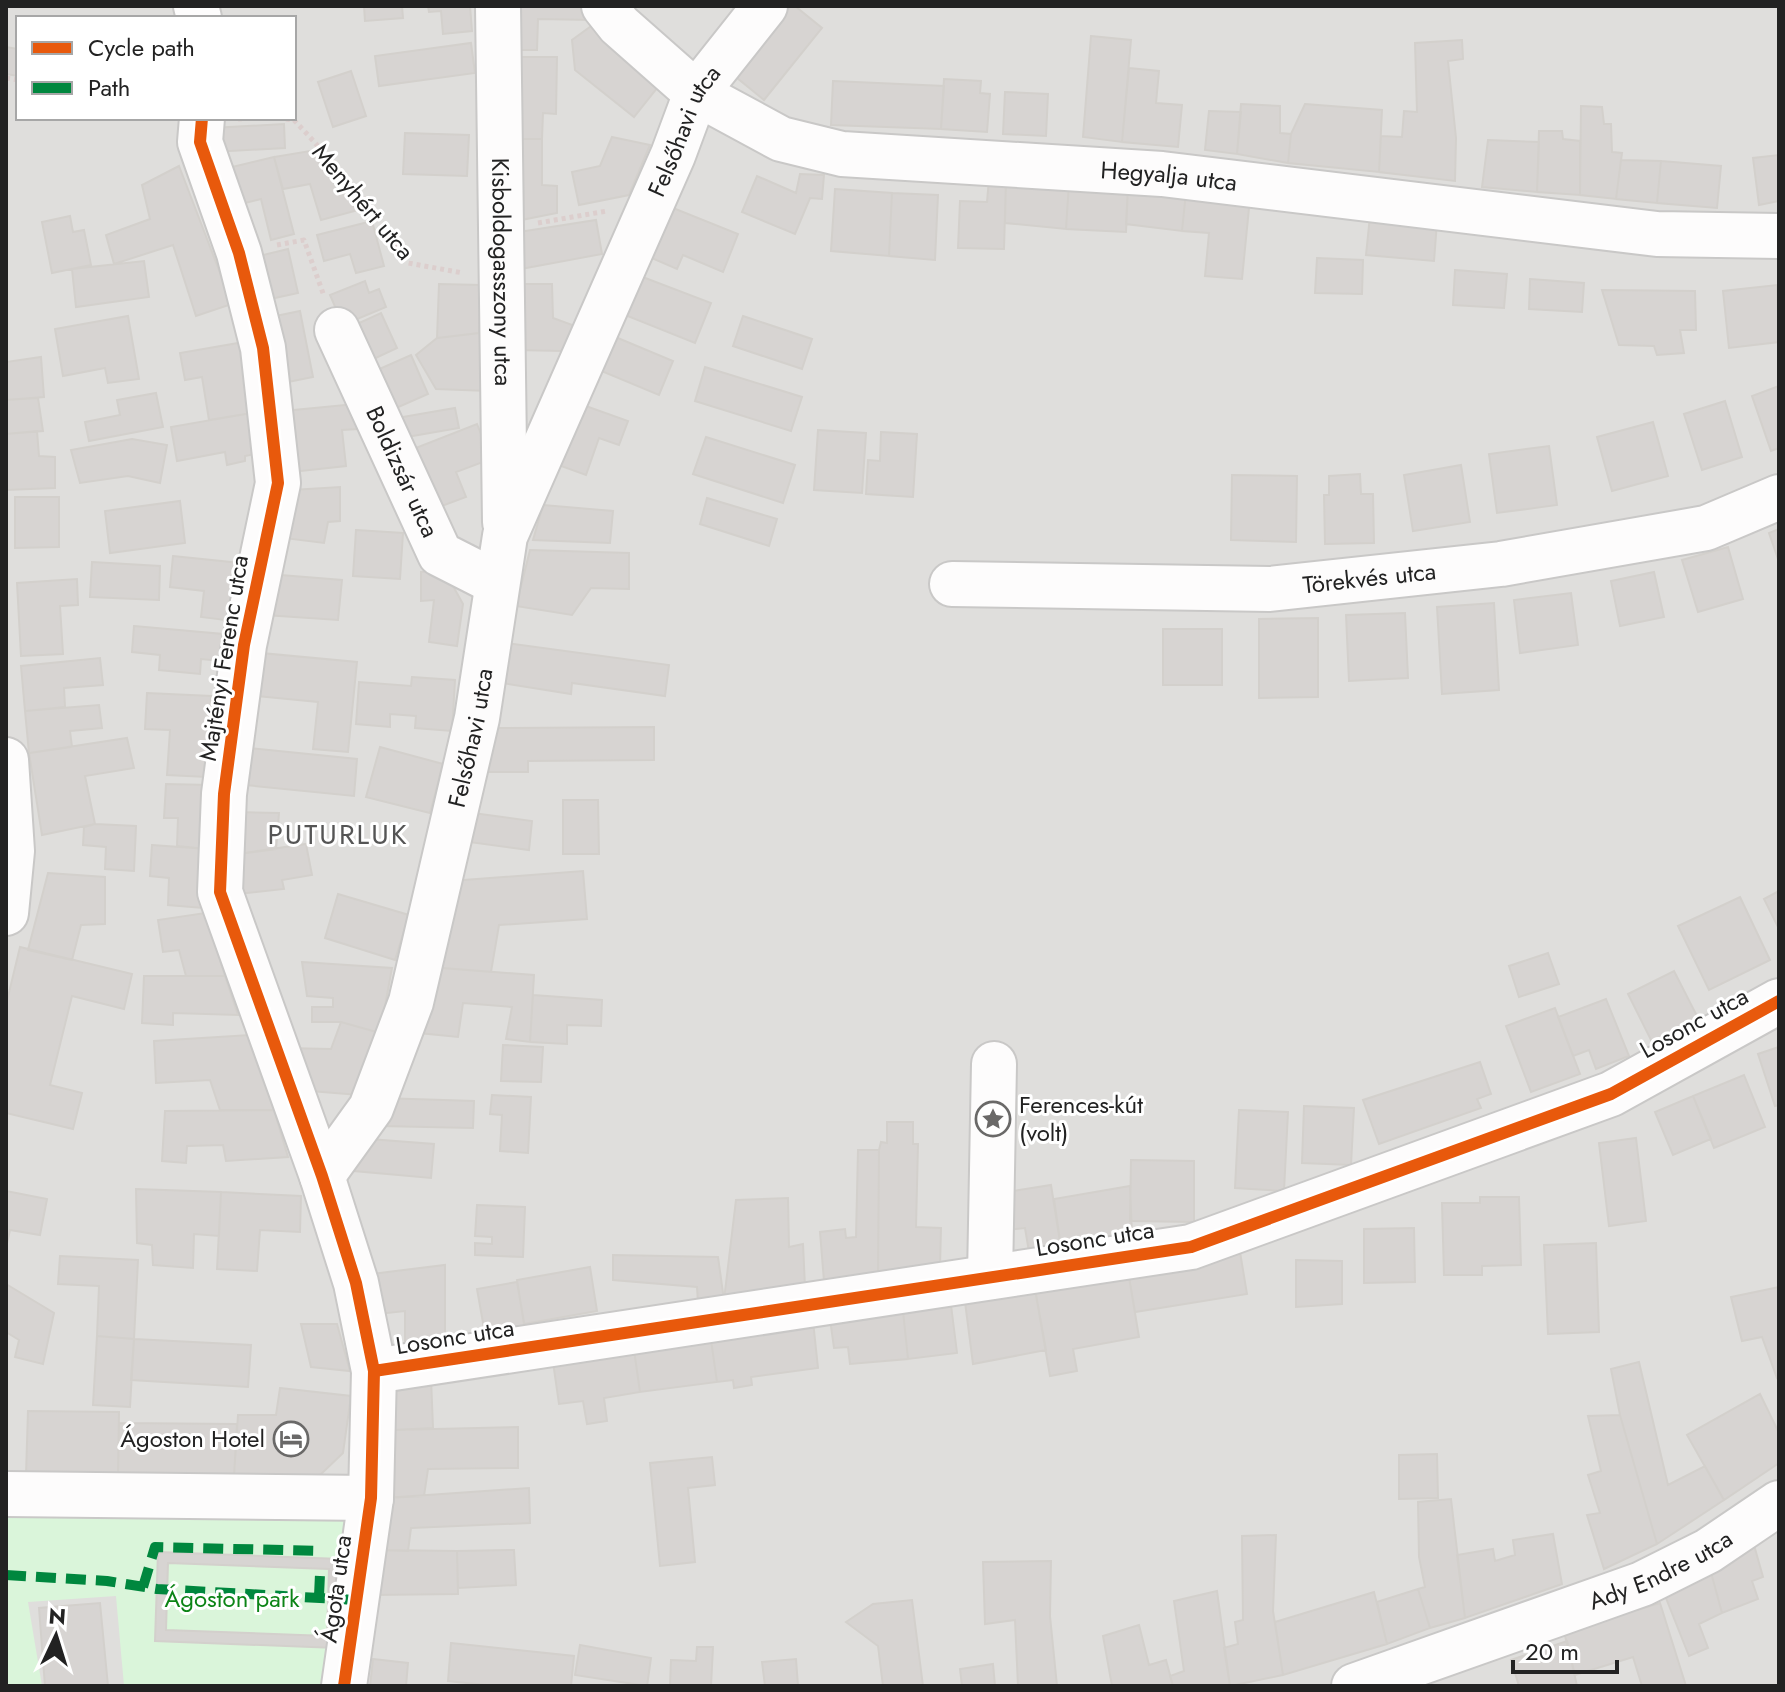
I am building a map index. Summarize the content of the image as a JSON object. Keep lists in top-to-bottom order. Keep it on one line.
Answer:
{"streets":{"street":["Felsőhavi utca","Hegyalja utca","Kisboldogasszony utca","Boldizsár utca","Törekvés utca","Majtényi Ferenc utca","Losonc utca","Ady Endre utca","Ágota utca"],"path":["Menyhért utca"]},"crossings":[["Felsőhavi utca","Hegyalja utca"],["Felsőhavi utca","Kisboldogasszony utca"],["Felsőhavi utca","Boldizsár utca"],["Felsőhavi utca","Majtényi Ferenc utca"],["Menyhért utca","Kisboldogasszony utca"]],"districts":["PUTURLUK"],"parks":["Ágoston park"],"places":{"place":["Ferences-kút (volt)"],"hotel":["Ágoston Hotel"]},"legend":["Cycle path","Path"],"scale_bar":"20 m","north":"top"}
